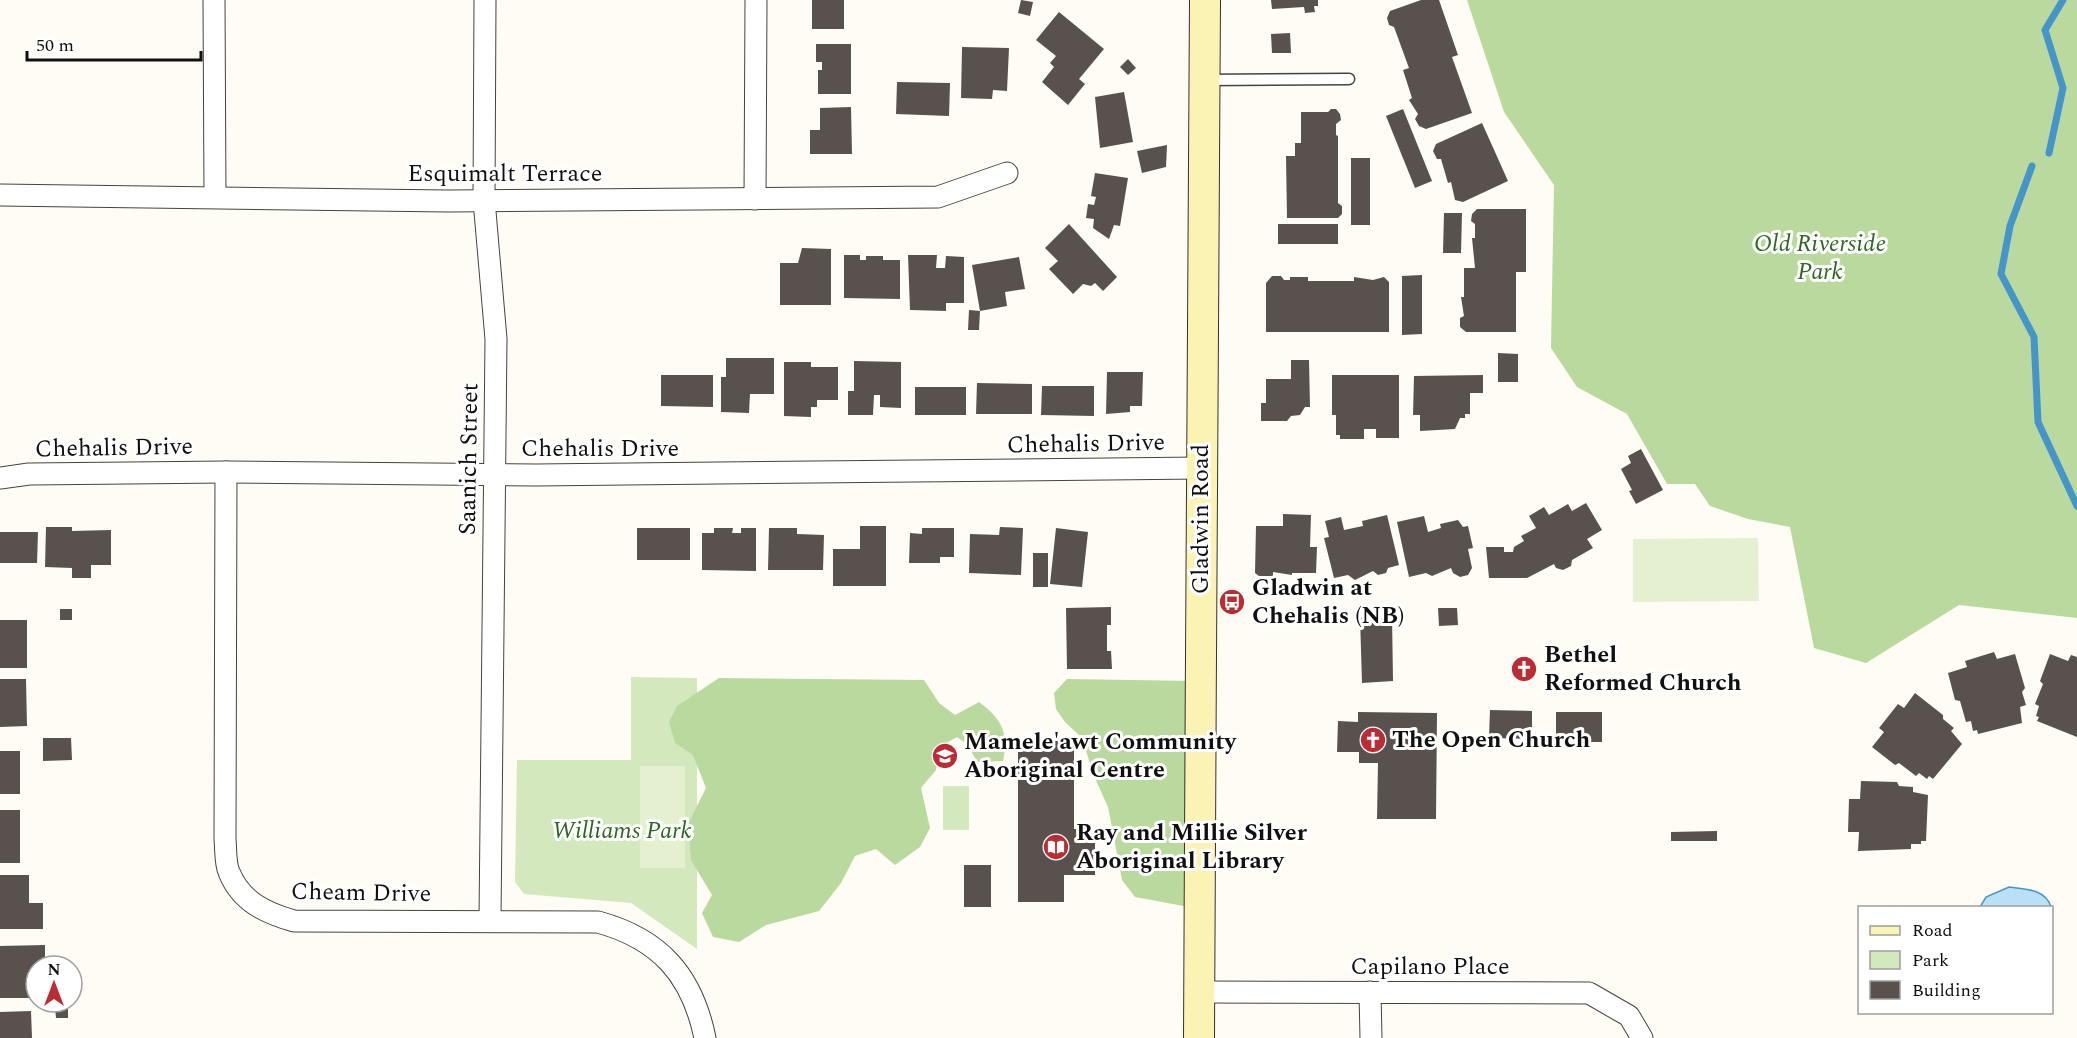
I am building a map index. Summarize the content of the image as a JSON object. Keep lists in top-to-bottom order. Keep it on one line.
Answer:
{"streets":{"main road":["Gladwin Road"],"street":["Esquimalt Terrace","Chehalis Drive","Saanich Street","Cheam Drive","Capilano Place"]},"crossings":[["Esquimalt Terrace","Saanich Street"],["Chehalis Drive","Saanich Street"],["Chehalis Drive","Gladwin Road"],["Chehalis Drive","Cheam Drive"],["Saanich Street","Cheam Drive"],["Gladwin Road","Capilano Place"]],"parks":["Old Riverside Park","Williams Park"],"places":{"bus stop":["Gladwin at Chehalis (NB)"],"church":["Bethel Reformed Church","The Open Church"],"school or university":["Mamele'awt Community Aboriginal Centre"],"library":["Ray and Millie Silver Aboriginal Library"]},"legend":["Road","Park","Building"],"scale_bar":"50 m","north":"top"}
